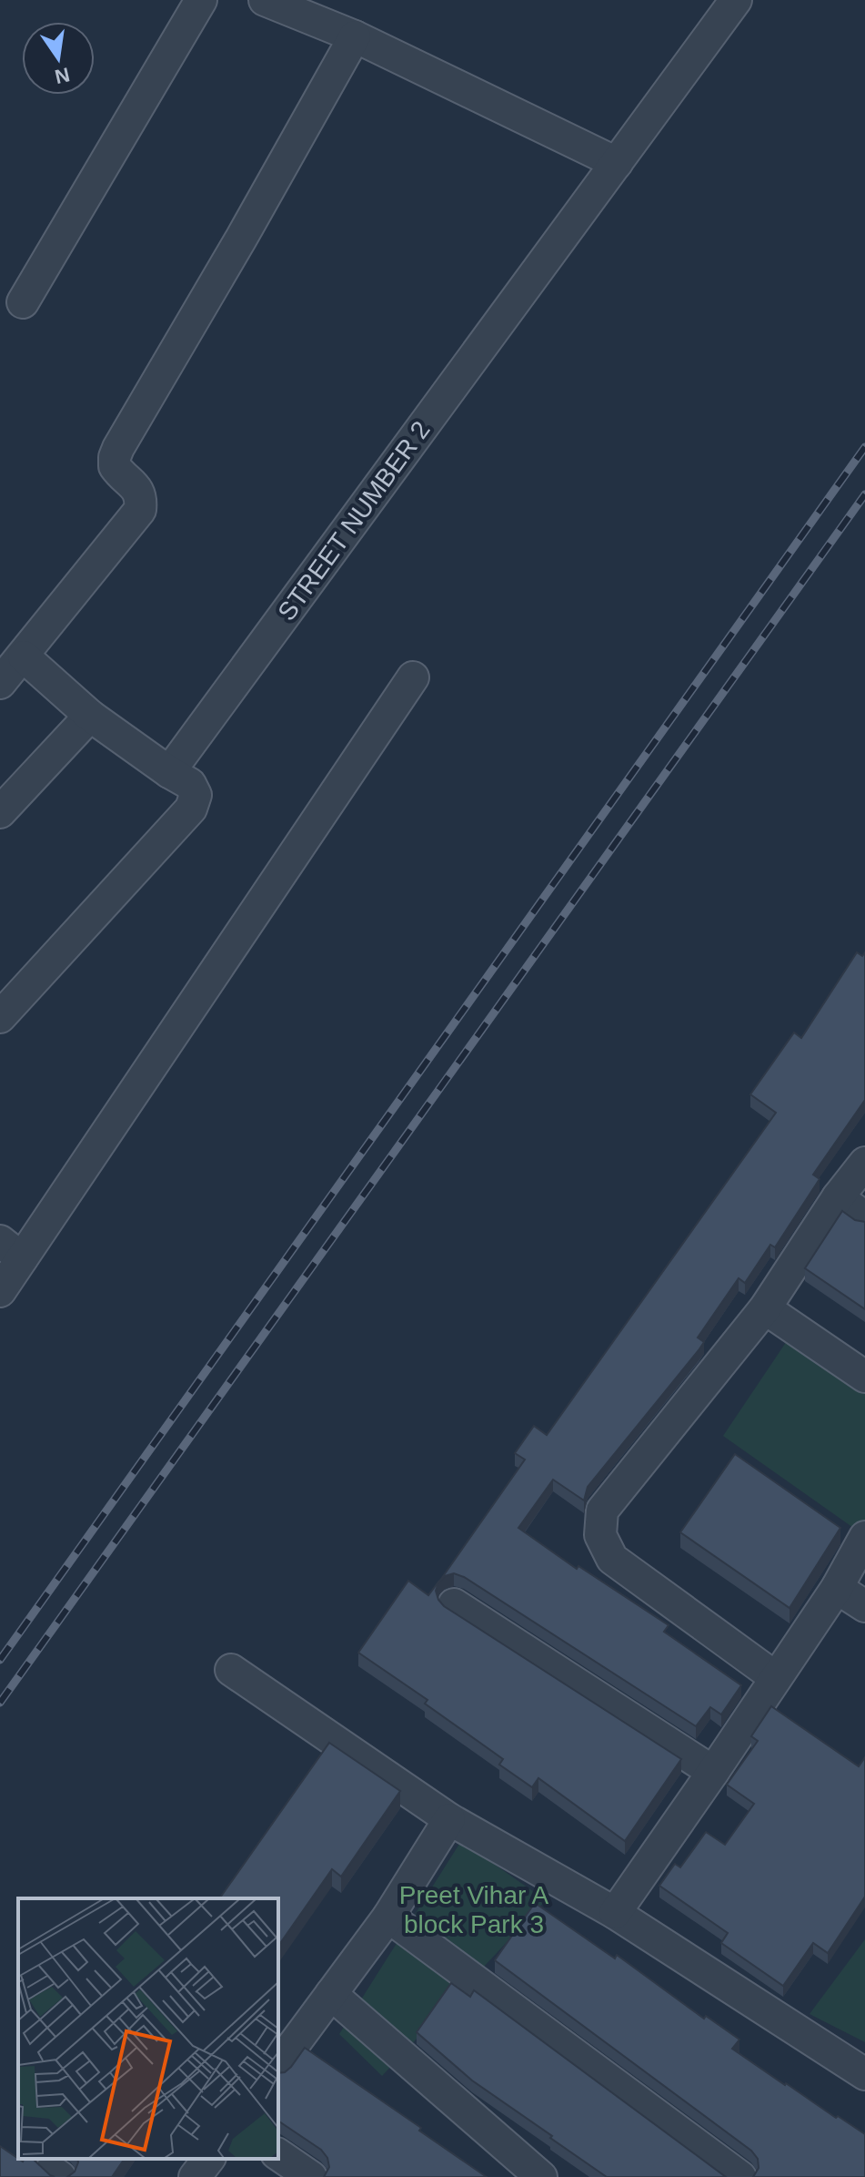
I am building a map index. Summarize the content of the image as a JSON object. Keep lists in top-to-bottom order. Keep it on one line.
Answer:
{"streets":{"street":["STREET NUMBER 2"]},"parks":["Preet Vihar A block Park 3"],"north":"bottom"}
